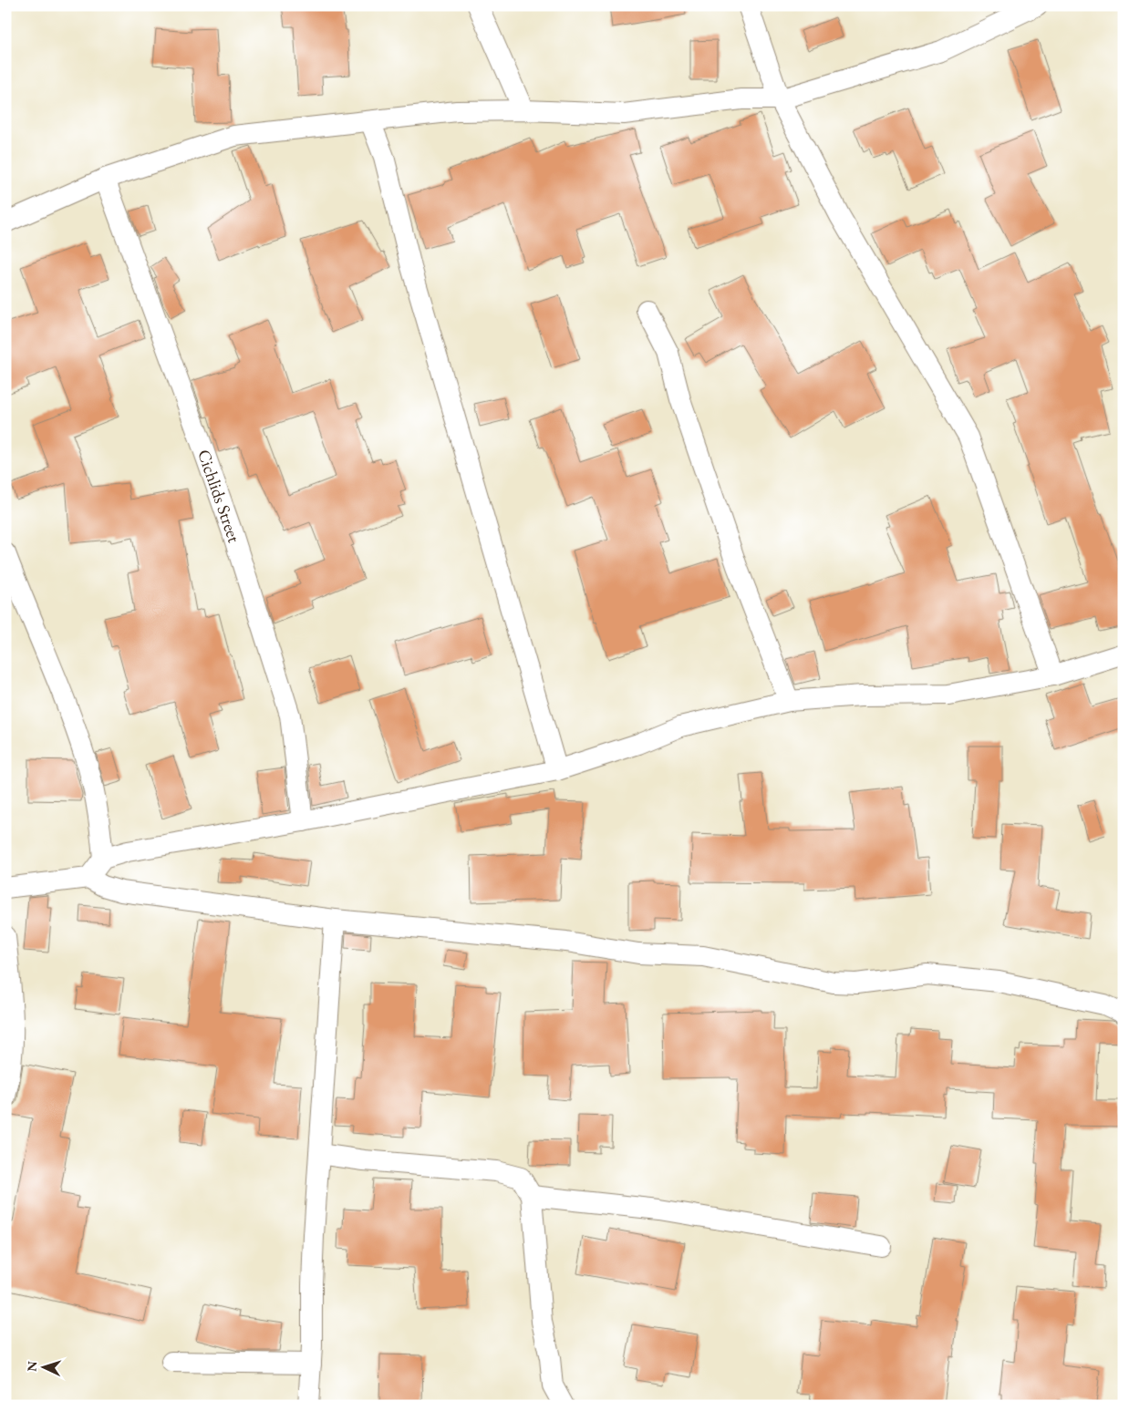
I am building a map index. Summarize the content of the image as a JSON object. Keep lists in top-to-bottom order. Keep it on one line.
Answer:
{"streets":{"street":["Cichlids Street"]},"north":"left"}
